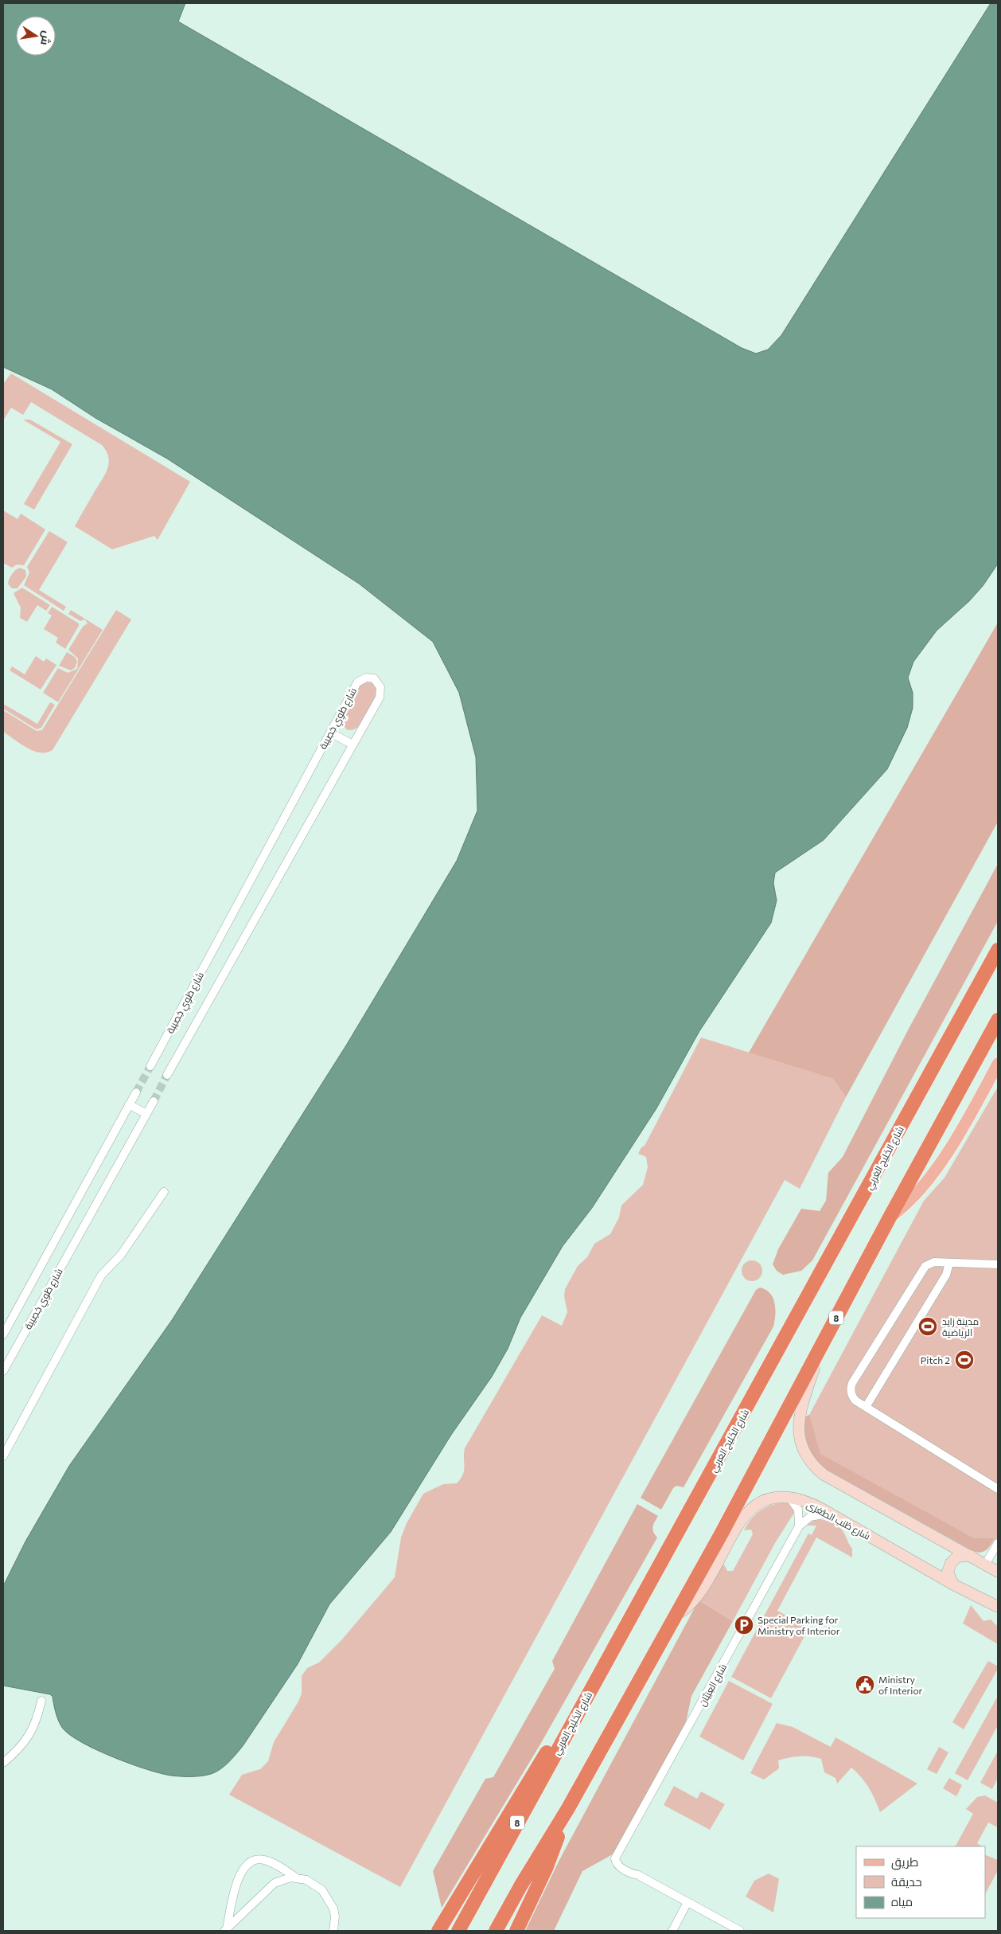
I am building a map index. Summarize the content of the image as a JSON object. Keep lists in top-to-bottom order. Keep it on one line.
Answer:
{"streets":{"highway":["شارع الخَلِيج العَربِي","8"],"street":["شارع طَوِي خِصِيبة","شارع طُنب الصُّغرَى","شارع العِبَيَّان"]},"crossings":[["8","شارع طُنب الصُّغرَى"],["شارع طُنب الصُّغرَى","شارع العِبَيَّان"]],"places":{"sports":["مدينة زايد الرياضية","Pitch 2"],"parking":["Special Parking for Ministry of Interior"],"public building":["Ministry of Interior"]},"legend":["طريق","حديقة","مياه"],"north":"right"}
